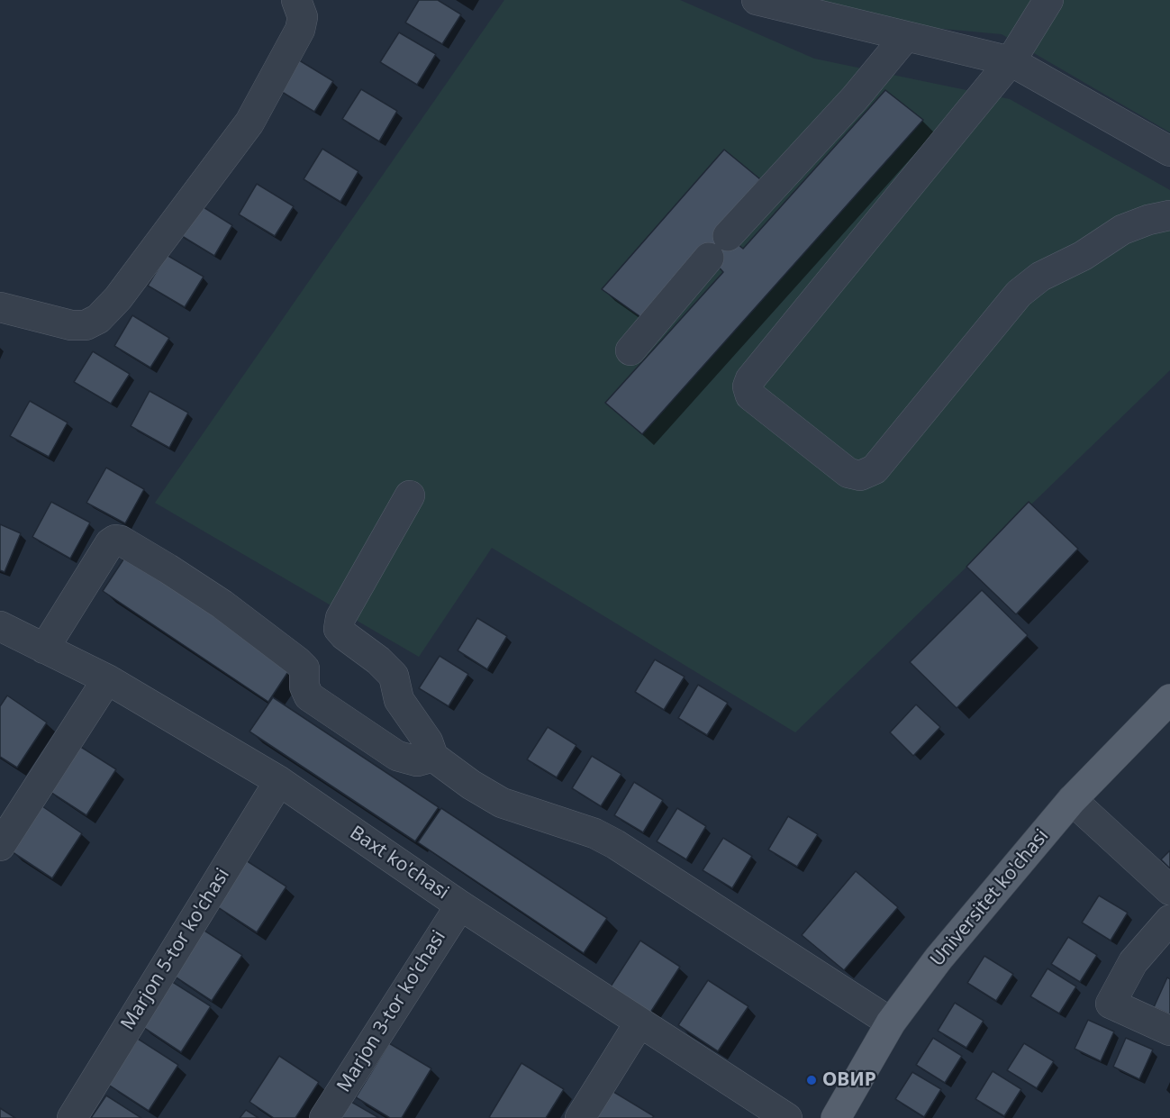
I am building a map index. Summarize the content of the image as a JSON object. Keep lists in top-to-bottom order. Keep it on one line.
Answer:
{"streets":{"main road":["Universitet ko'chasi"],"street":["Baxt ko'chasi","Marjon 5-tor ko'chasi","Marjon 3-tor ko'chasi"]},"crossings":[["Baxt ko'chasi","Marjon 5-tor ko'chasi"],["Baxt ko'chasi","Marjon 3-tor ko'chasi"]],"places":["ОВИР"]}
